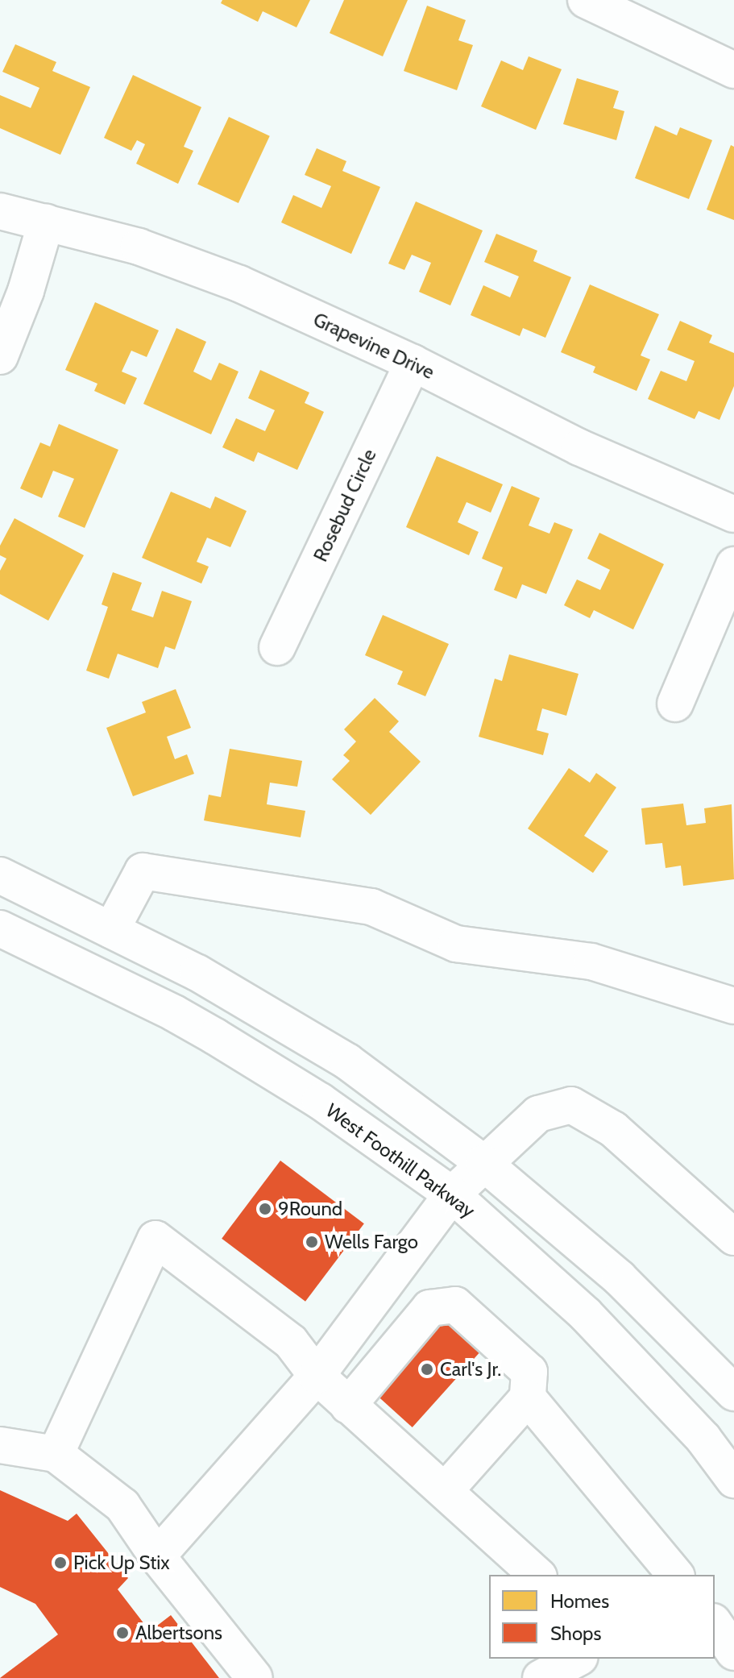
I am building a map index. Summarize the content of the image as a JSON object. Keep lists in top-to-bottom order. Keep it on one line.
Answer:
{"streets":{"street":["Grapevine Drive","Rosebud Circle","West Foothill Parkway"]},"crossings":[["Grapevine Drive","Rosebud Circle"]],"places":["9Round","Wells Fargo","Carl's Jr.","Pick Up Stix","Albertsons"],"legend":["Homes","Shops"]}
